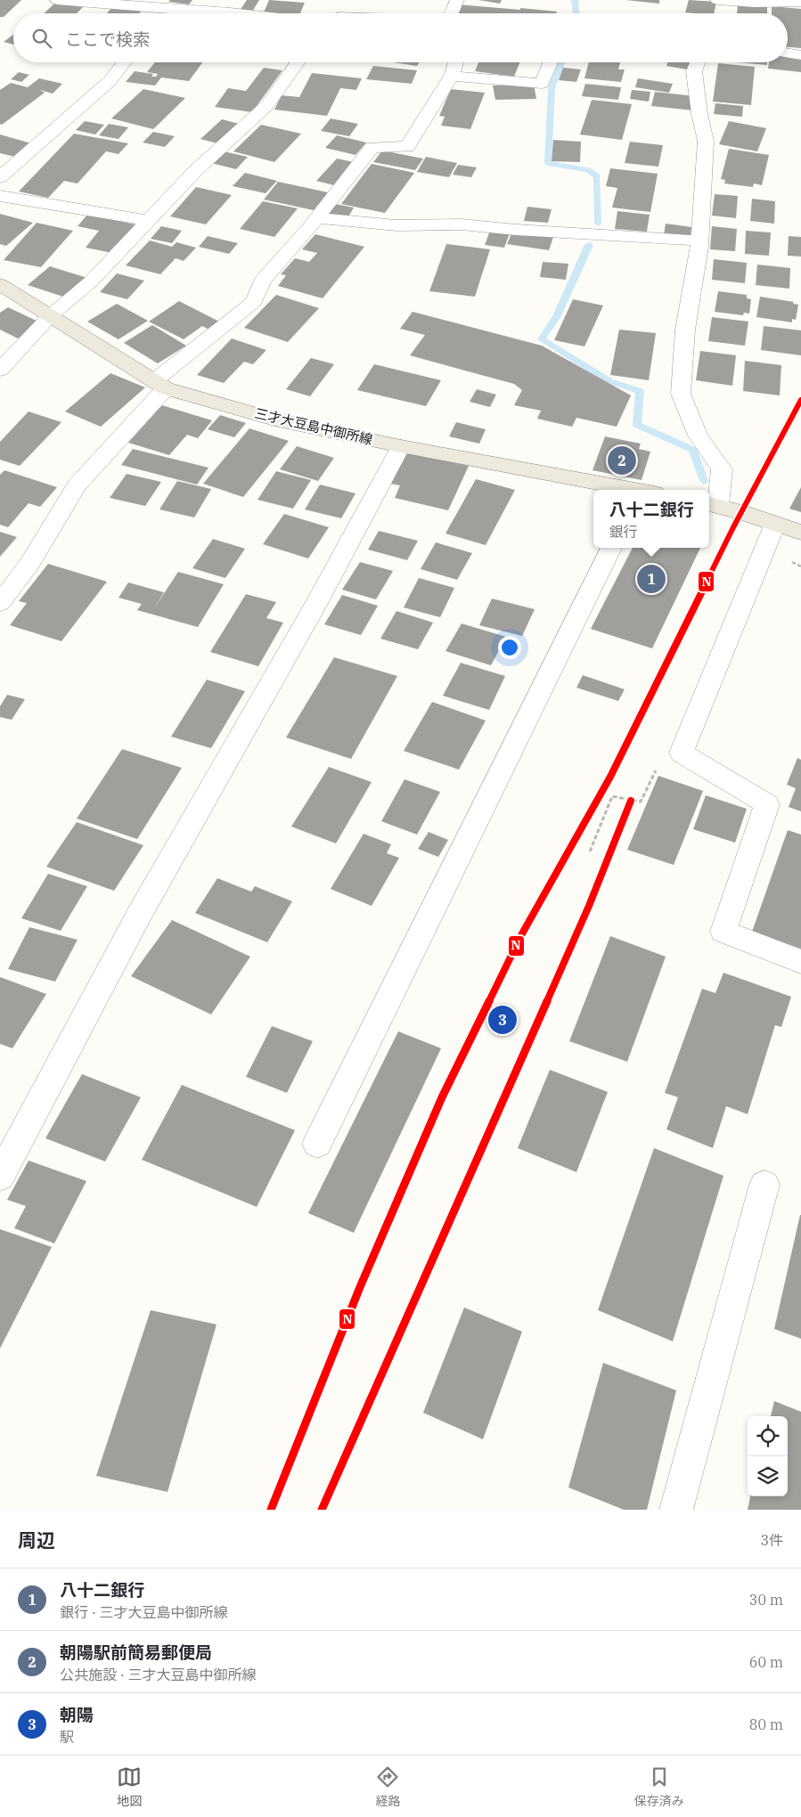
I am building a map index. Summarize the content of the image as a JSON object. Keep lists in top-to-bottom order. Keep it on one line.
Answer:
{"streets":{"main road":["三才大豆島中御所線"]},"lines":["transit line N"],"page":{"search":"ここで検索","pins":["2","1","3"],"popup":["八十二銀行","銀行"],"heading":["周辺","3件"],"list":[{"mark":"1","name":"八十二銀行","note":"銀行 · 三才大豆島中御所線","value":"30 m"},{"mark":"2","name":"朝陽駅前簡易郵便局","note":"公共施設 · 三才大豆島中御所線","value":"60 m"},{"mark":"3","name":"朝陽","note":"駅","value":"80 m"}],"nav":["地図","経路","保存済み"]}}
